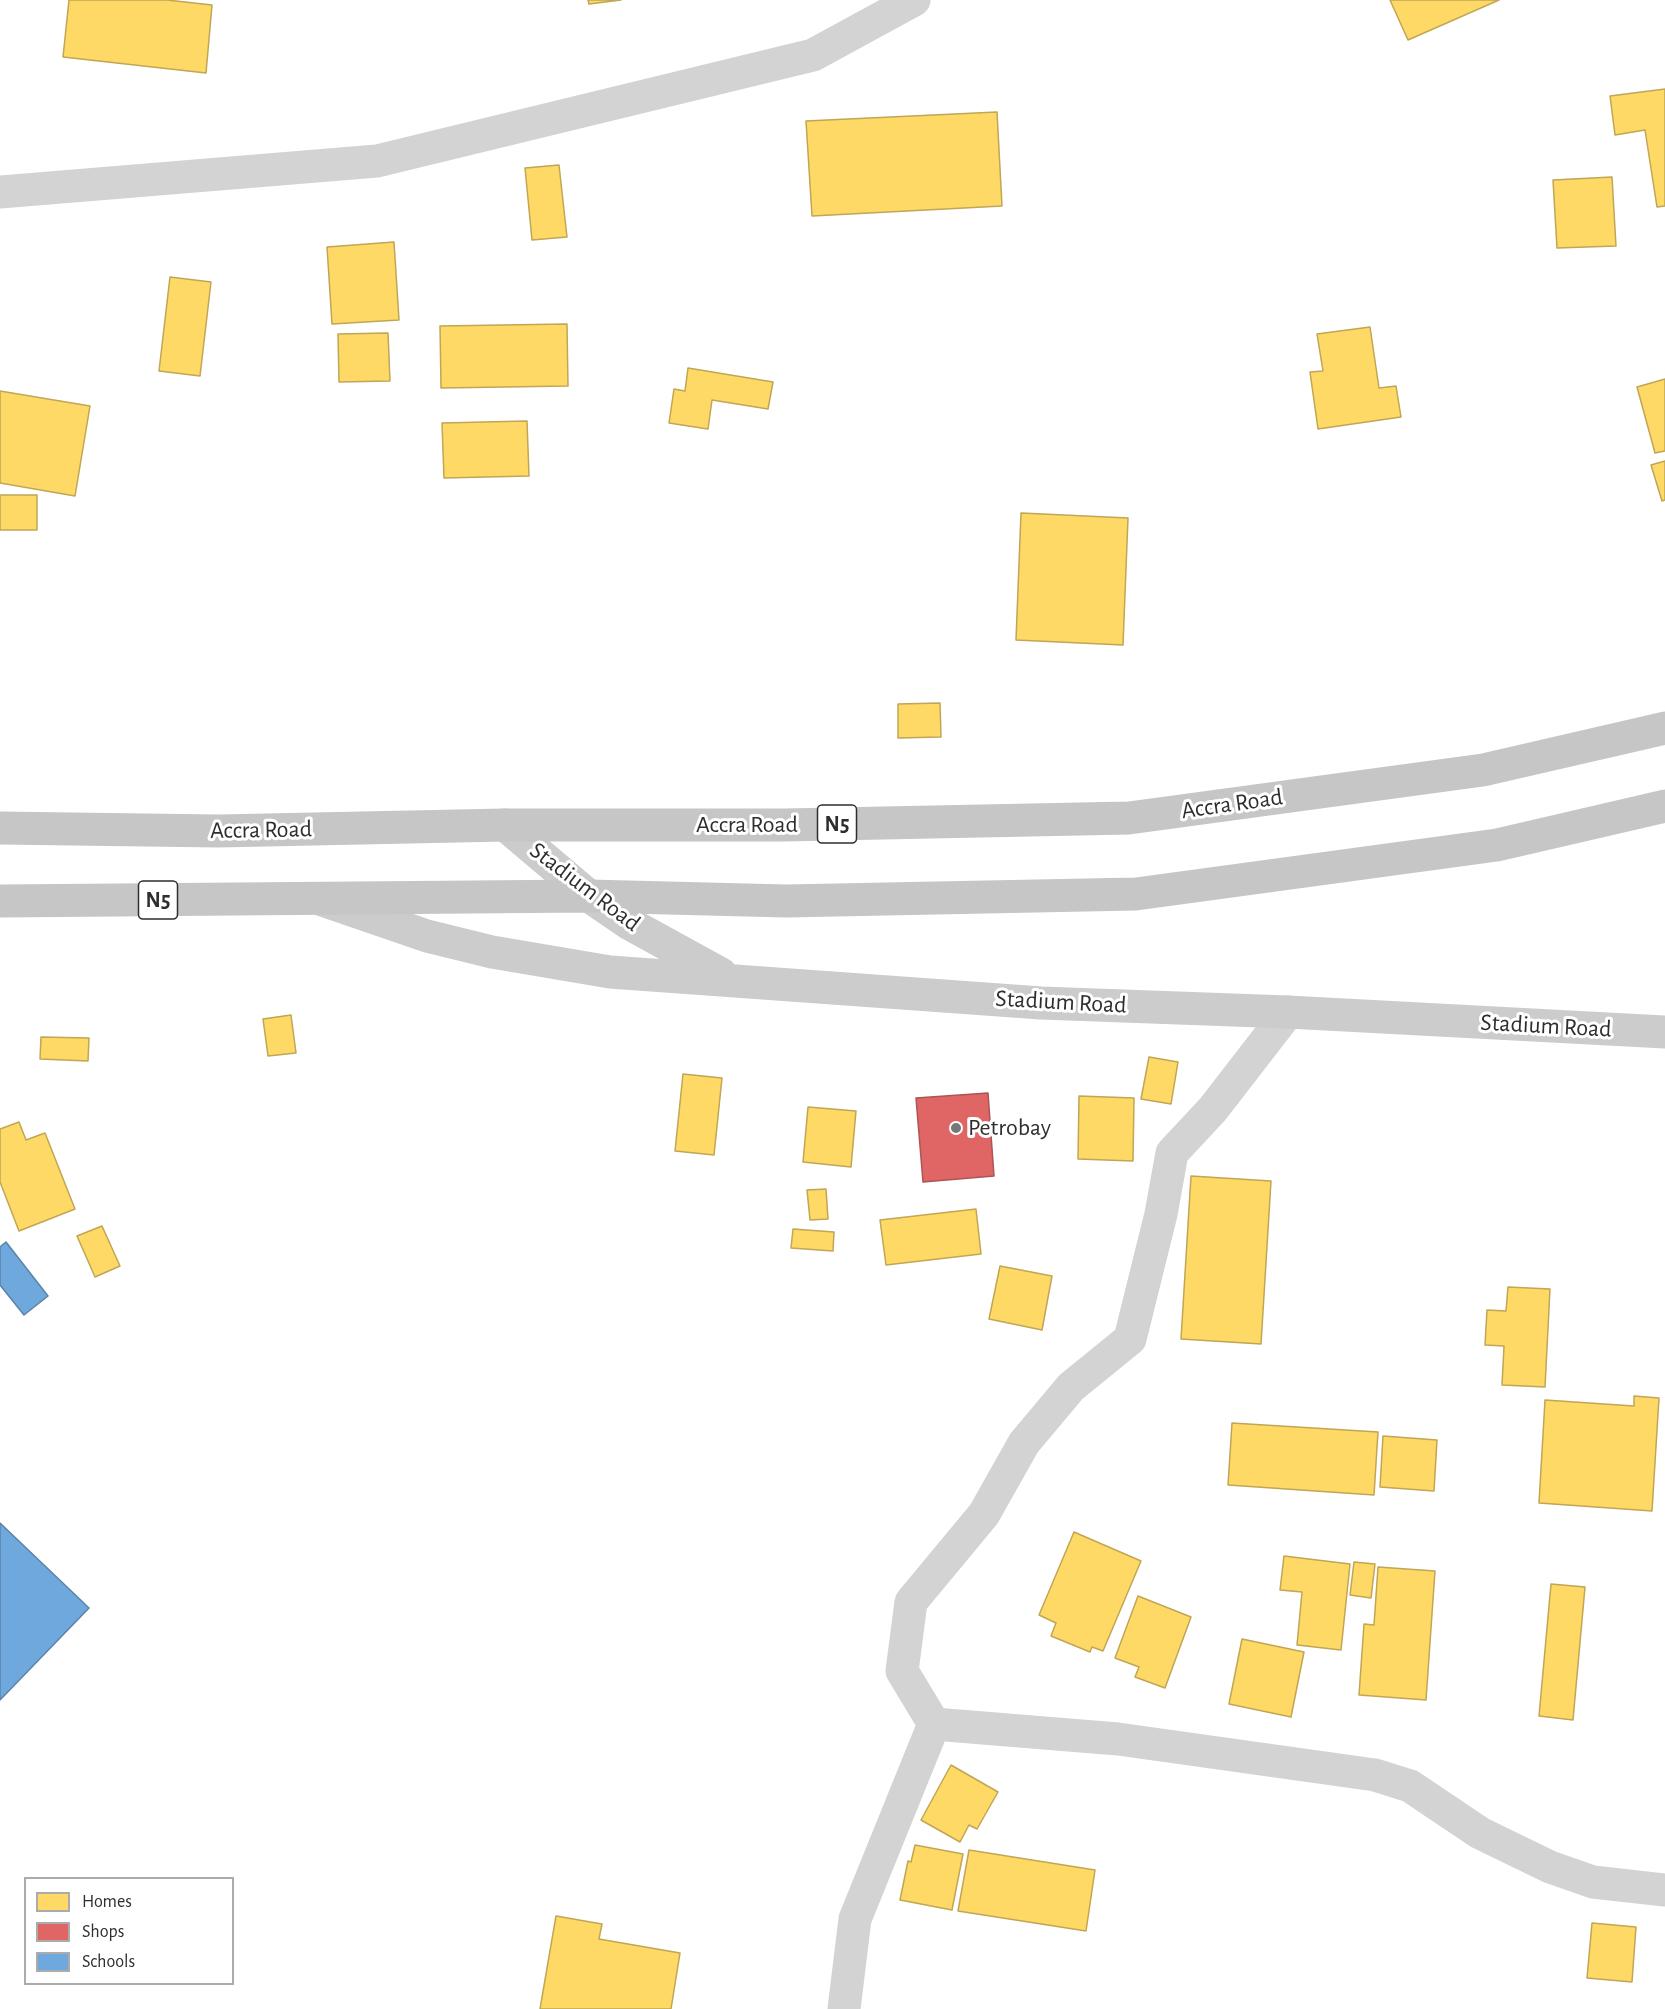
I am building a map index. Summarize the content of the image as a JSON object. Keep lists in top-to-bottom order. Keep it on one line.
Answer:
{"streets":{"main road":["Accra Road","N5","Stadium Road"]},"crossings":[["Accra Road","Stadium Road"],["N5","Stadium Road"]],"places":["Petrobay"],"legend":["Homes","Shops","Schools"]}
